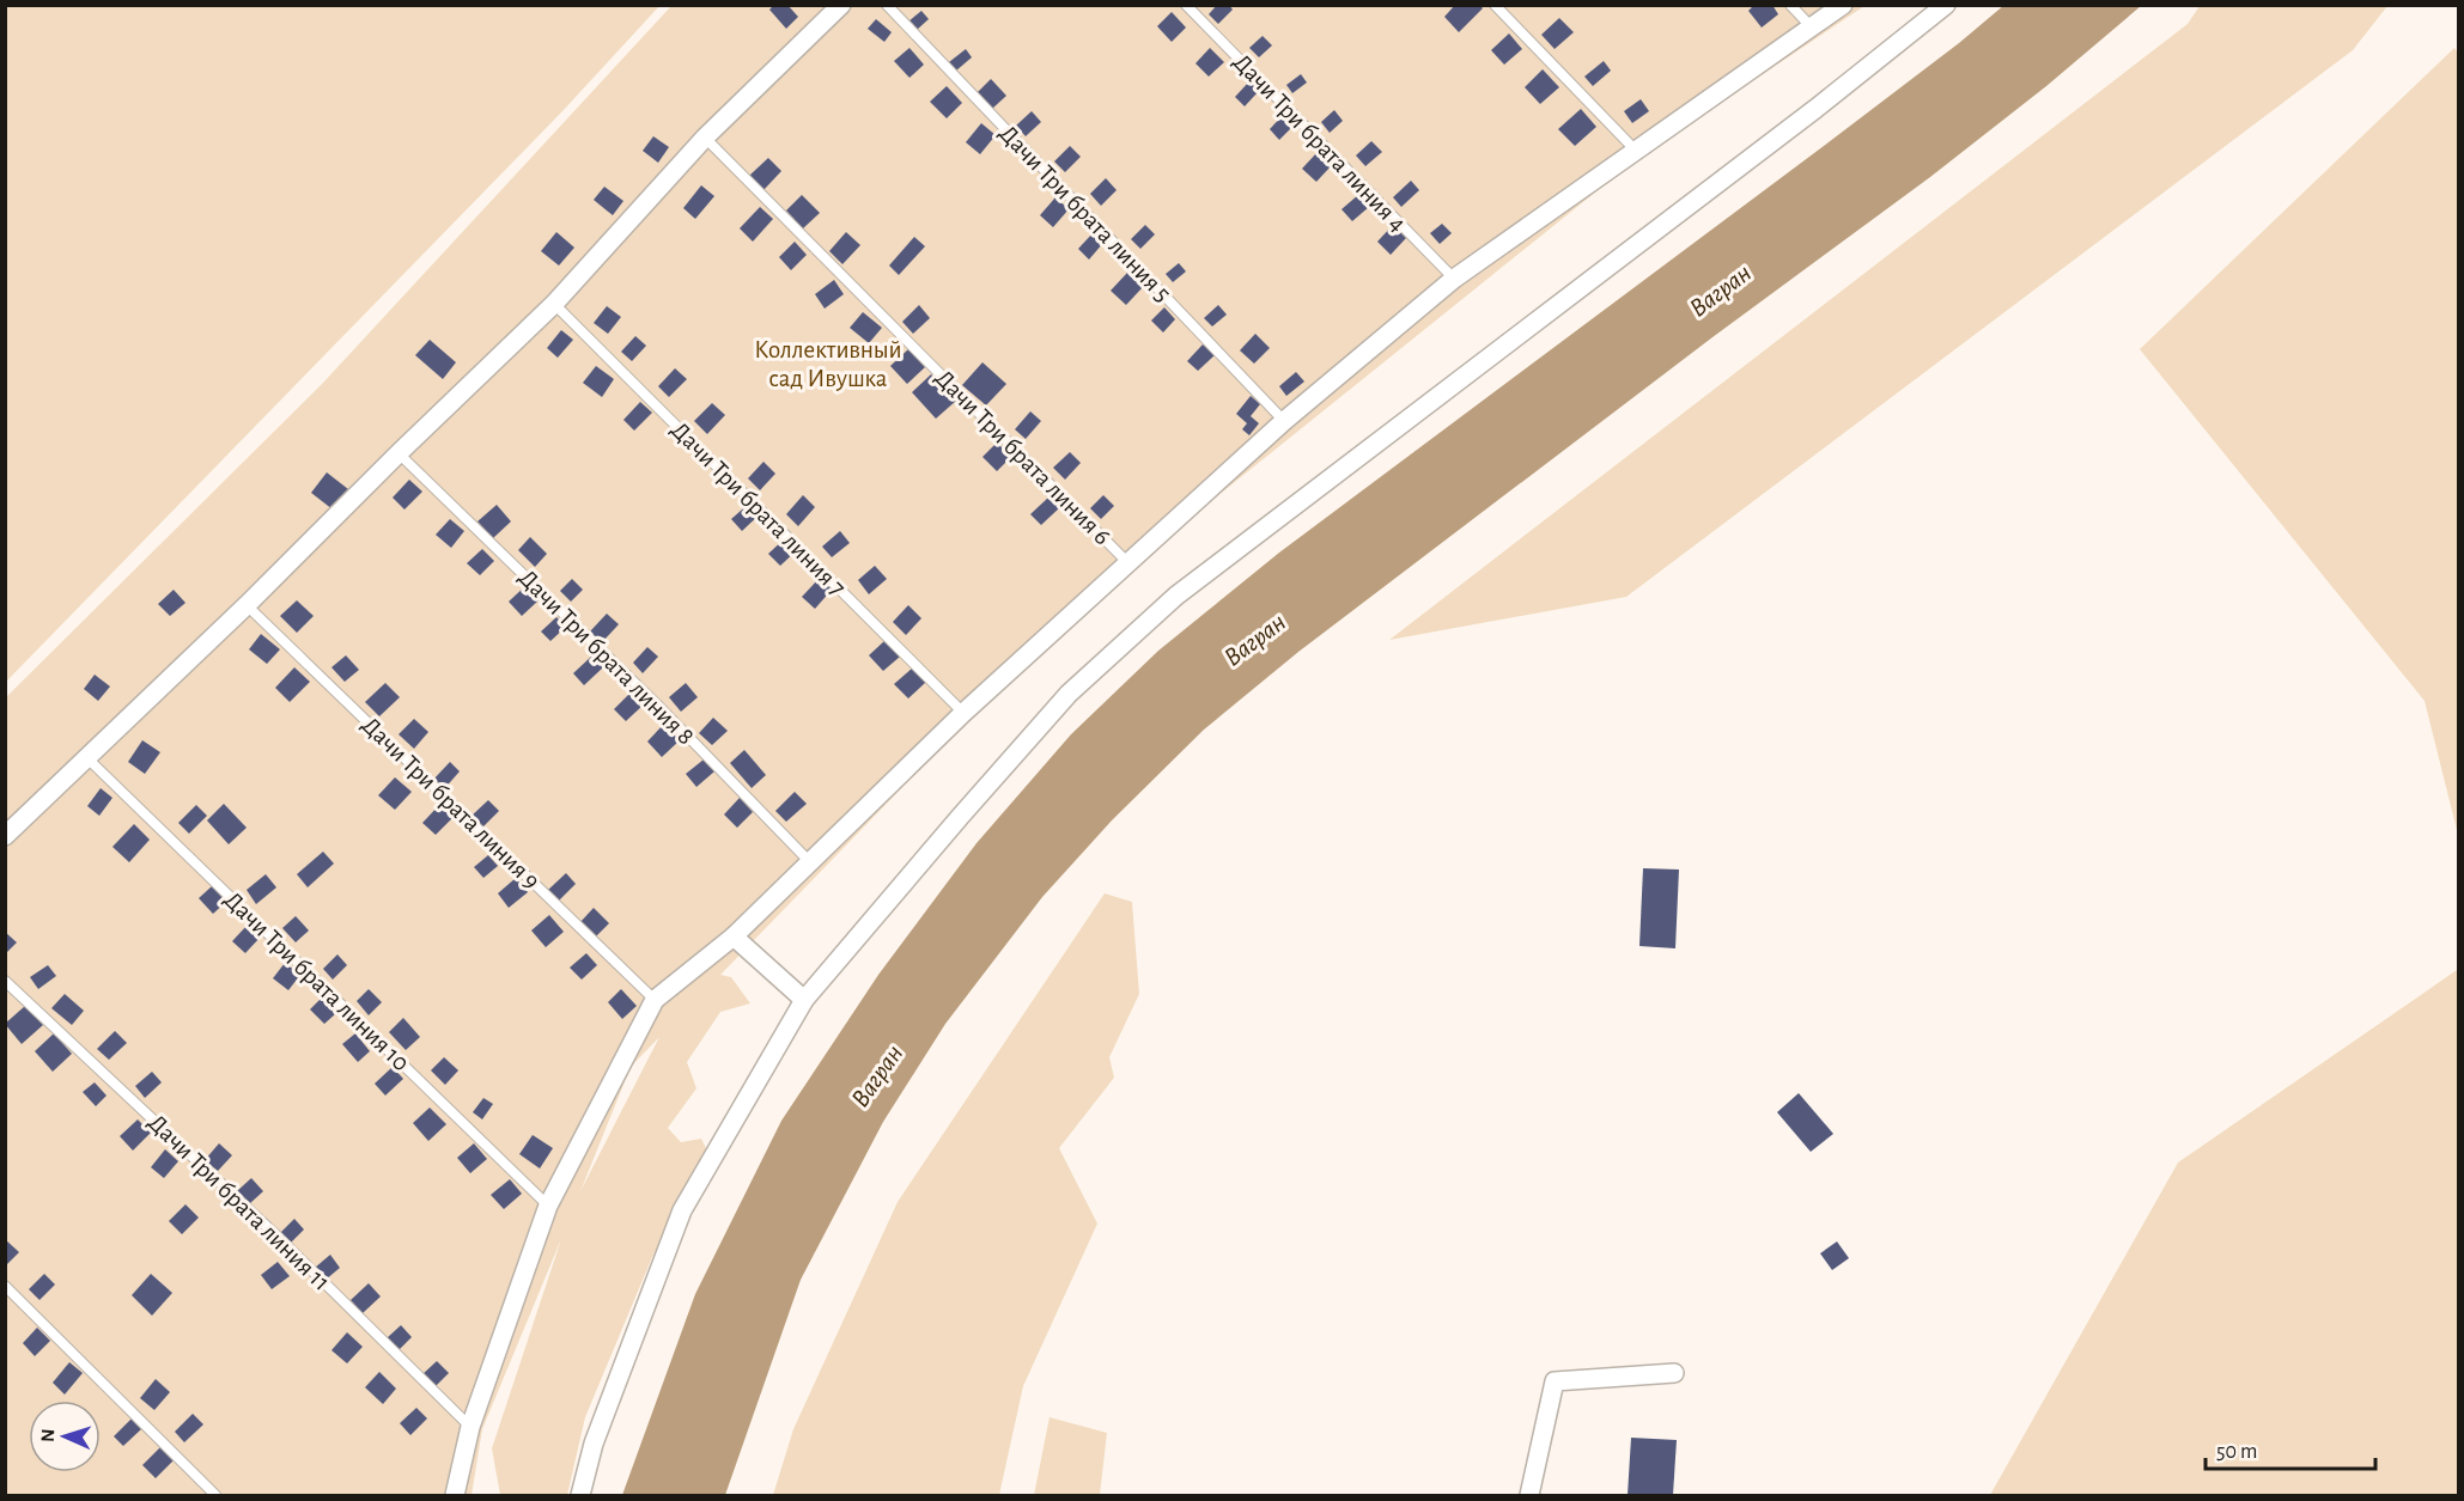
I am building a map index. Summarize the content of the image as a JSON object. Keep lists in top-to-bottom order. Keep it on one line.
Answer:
{"streets":{"lane":["Дачи Три брата линия 4","Дачи Три брата линия 5","Дачи Три брата линия 6","Дачи Три брата линия 7","Дачи Три брата линия 8","Дачи Три брата линия 9","Дачи Три брата линия 10","Дачи Три брата линия 11"]},"water":["Вагран"],"parks":["Коллективный сад Ивушка"],"scale_bar":"50 m","north":"left"}
